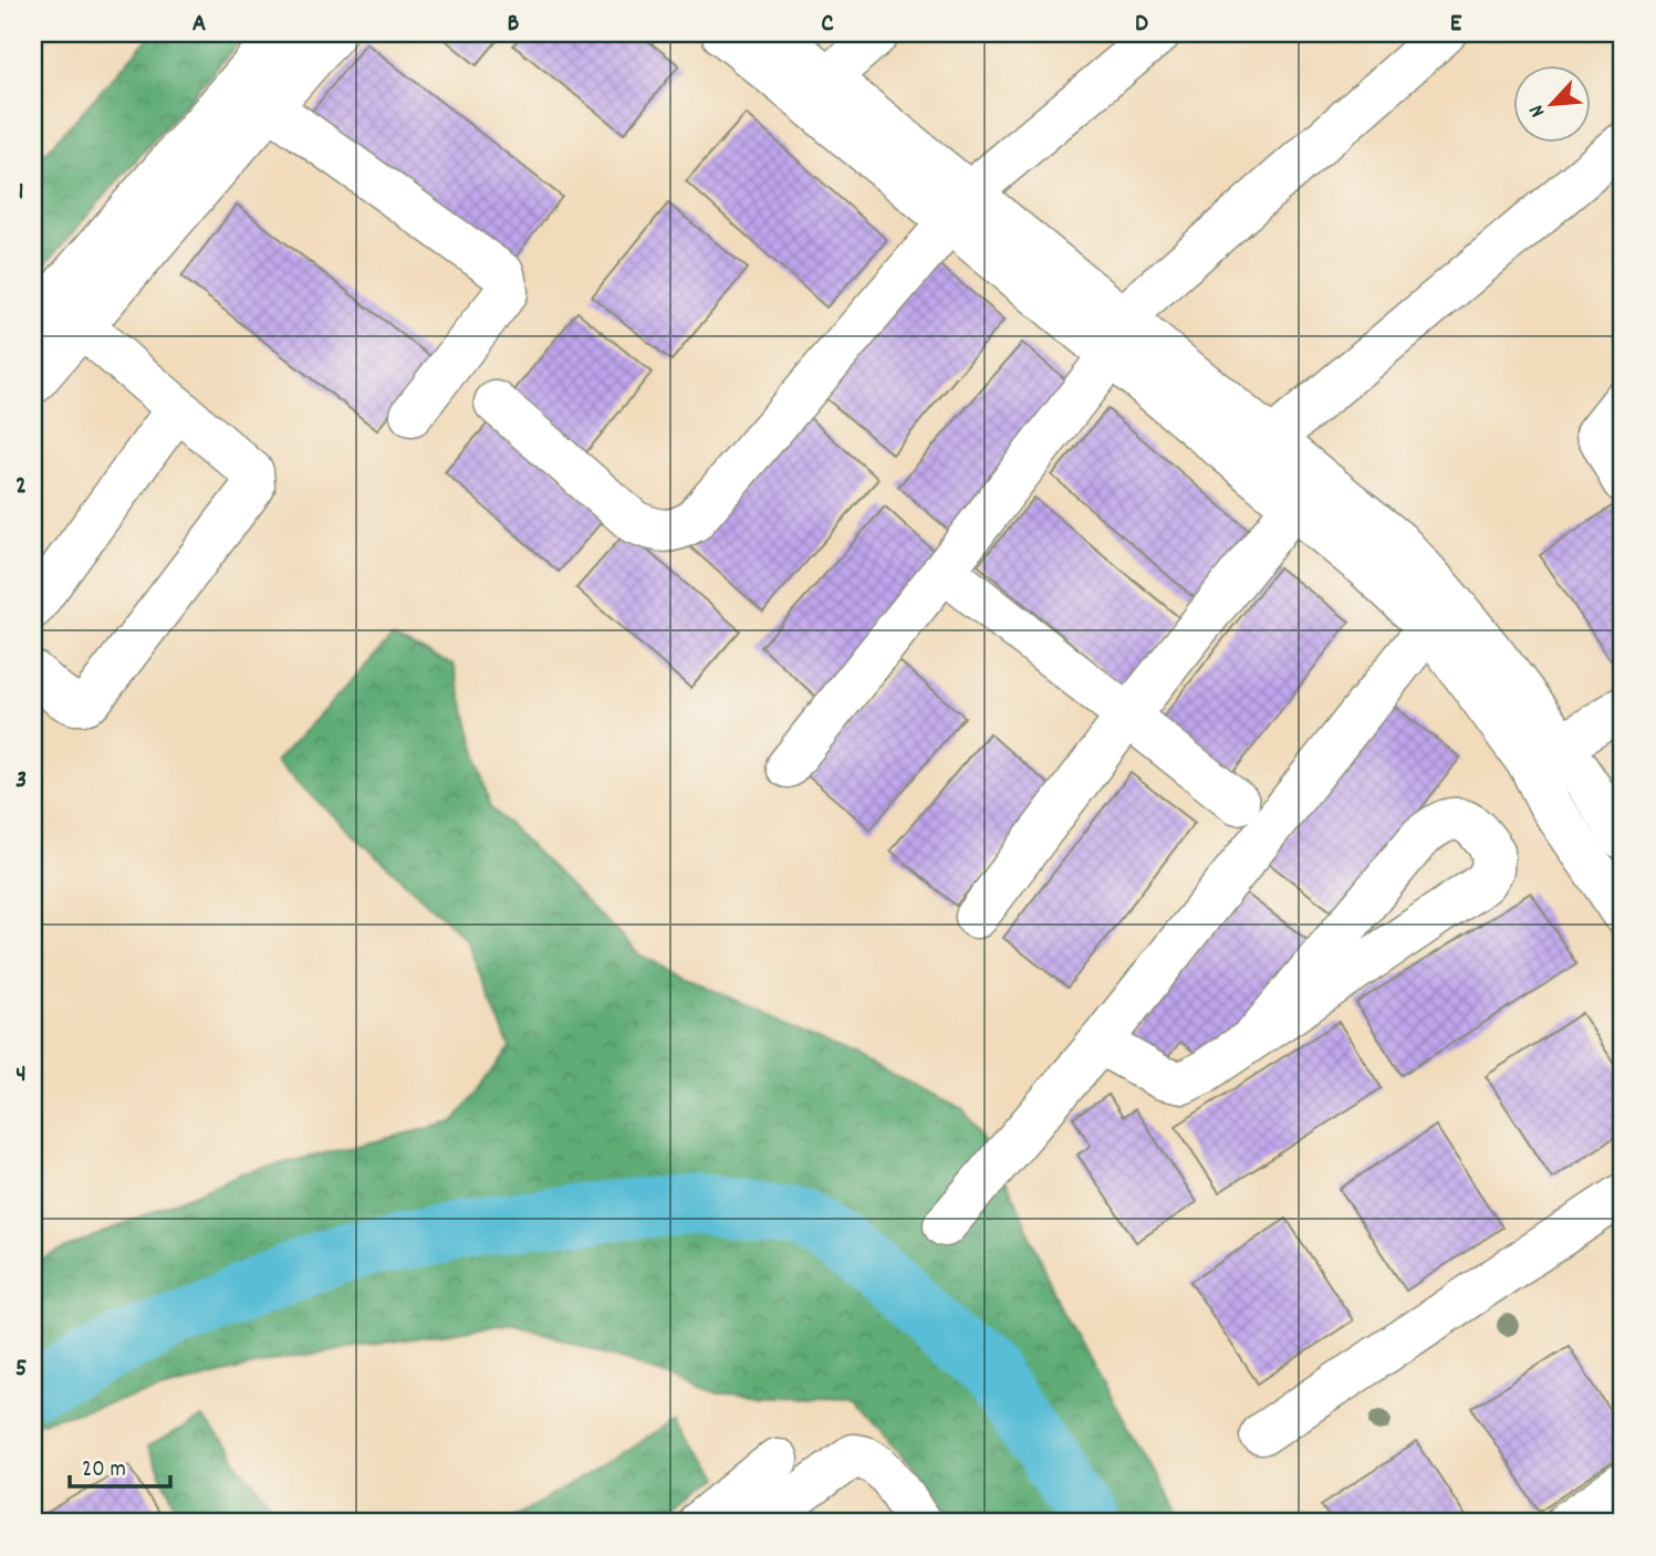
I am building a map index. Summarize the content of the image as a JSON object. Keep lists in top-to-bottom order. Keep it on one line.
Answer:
{"scale_bar":"20 m","north":"bottom left","grid":{"columns":["A","B","C","D","E"],"rows":["1","2","3","4","5"]}}
